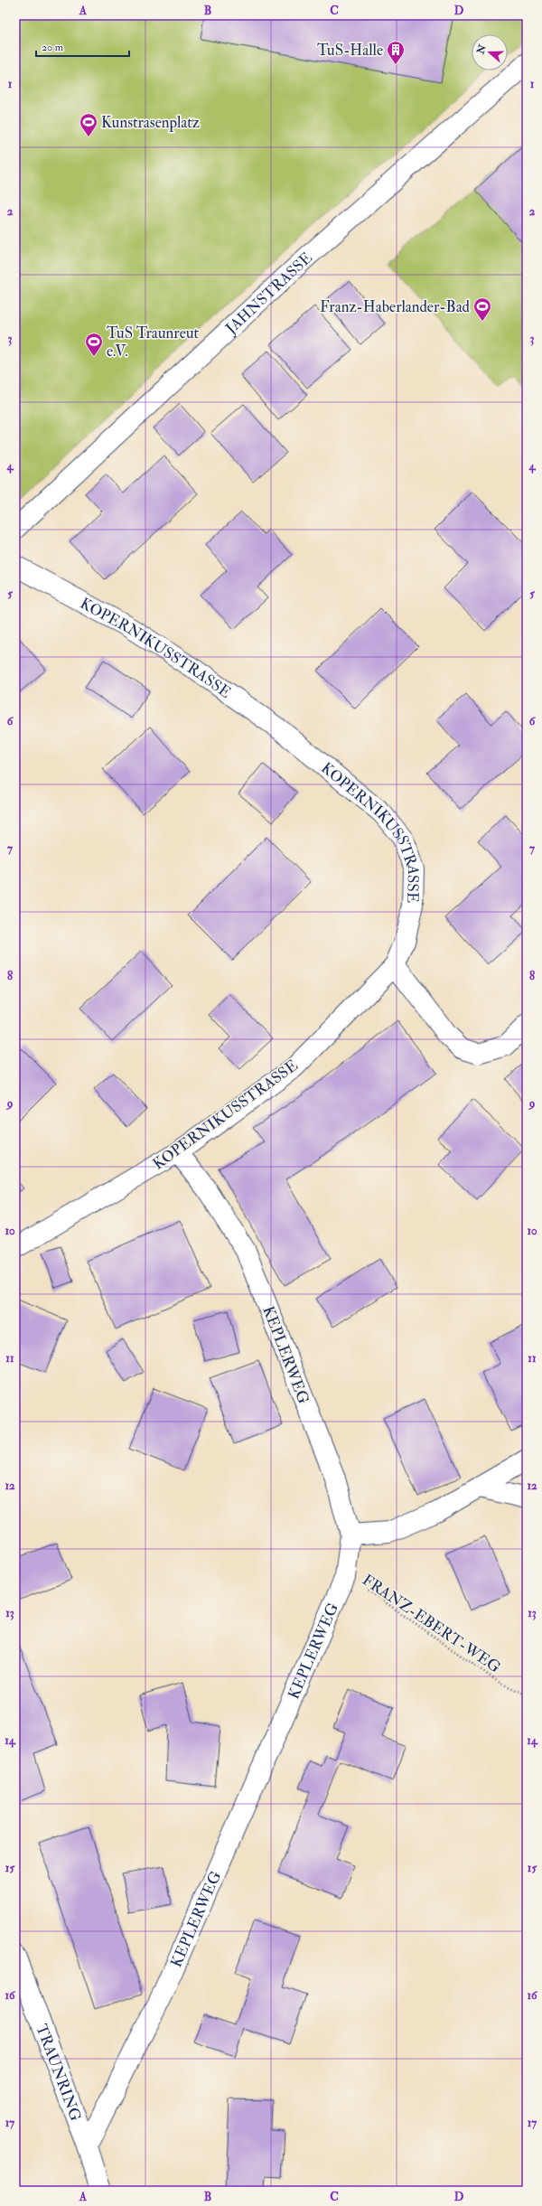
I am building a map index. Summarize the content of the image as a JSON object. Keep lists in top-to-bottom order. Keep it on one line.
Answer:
{"streets":{"street":["JAHNSTRASSE","KOPERNIKUSSTRASSE","KEPLERWEG","TRAUNRING"],"path":["FRANZ-EBERT-WEG"]},"crossings":[["KOPERNIKUSSTRASSE","KEPLERWEG"],["KEPLERWEG","FRANZ-EBERT-WEG"],["KEPLERWEG","TRAUNRING"]],"places":{"building":["TuS-Halle"],"sports":["Kunstrasenplatz","Franz-Haberlander-Bad","TuS Traunreut e.V."]},"scale_bar":"20 m","north":"left","grid":{"columns":["A","B","C","D"],"rows":["1","2","3","4","5","6","7","8","9","10","11","12","13","14","15","16","17"]}}
